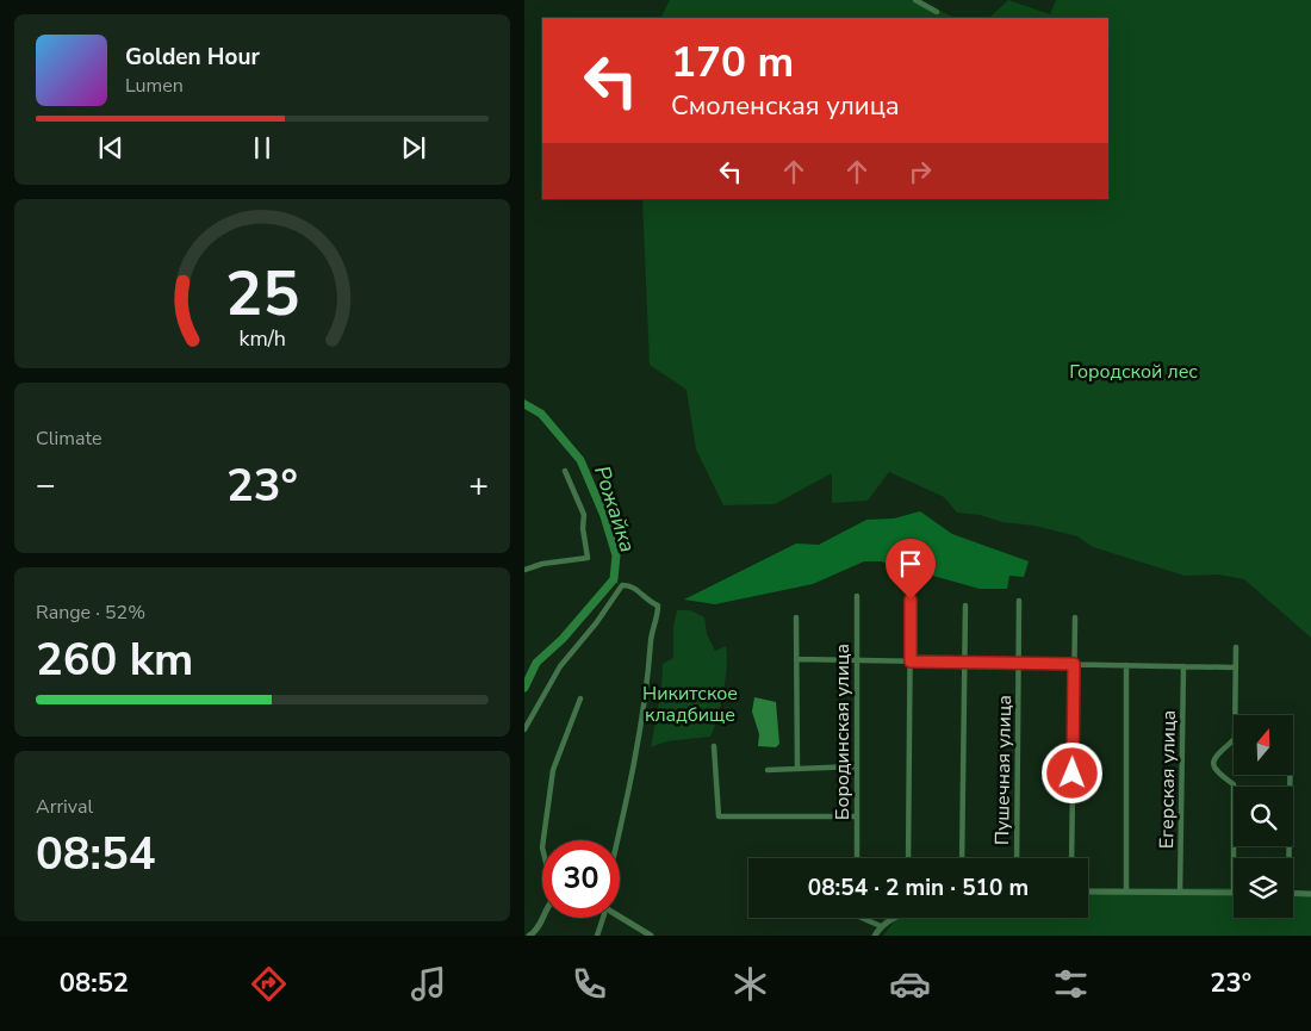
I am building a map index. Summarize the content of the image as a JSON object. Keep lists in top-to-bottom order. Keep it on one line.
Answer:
{"streets":{"street":["Бородинская улица","Пушечная улица","Егерская улица"]},"water":["Рожайка"],"parks":["Городской лес","Никитское кладбище"],"north":"top","page":{"turn":["170 m","Смоленская улица"],"song":["Golden Hour","Lumen"],"tile":["Climate",["Range · 52%","260 km"],["Arrival","08:54"]],"heat":["−","23°","+"],"limit":"30","trip":"08:54 · 2 min · 510 m","tabs":["08:52","23°"],"gauge":["25","km/h"]}}
